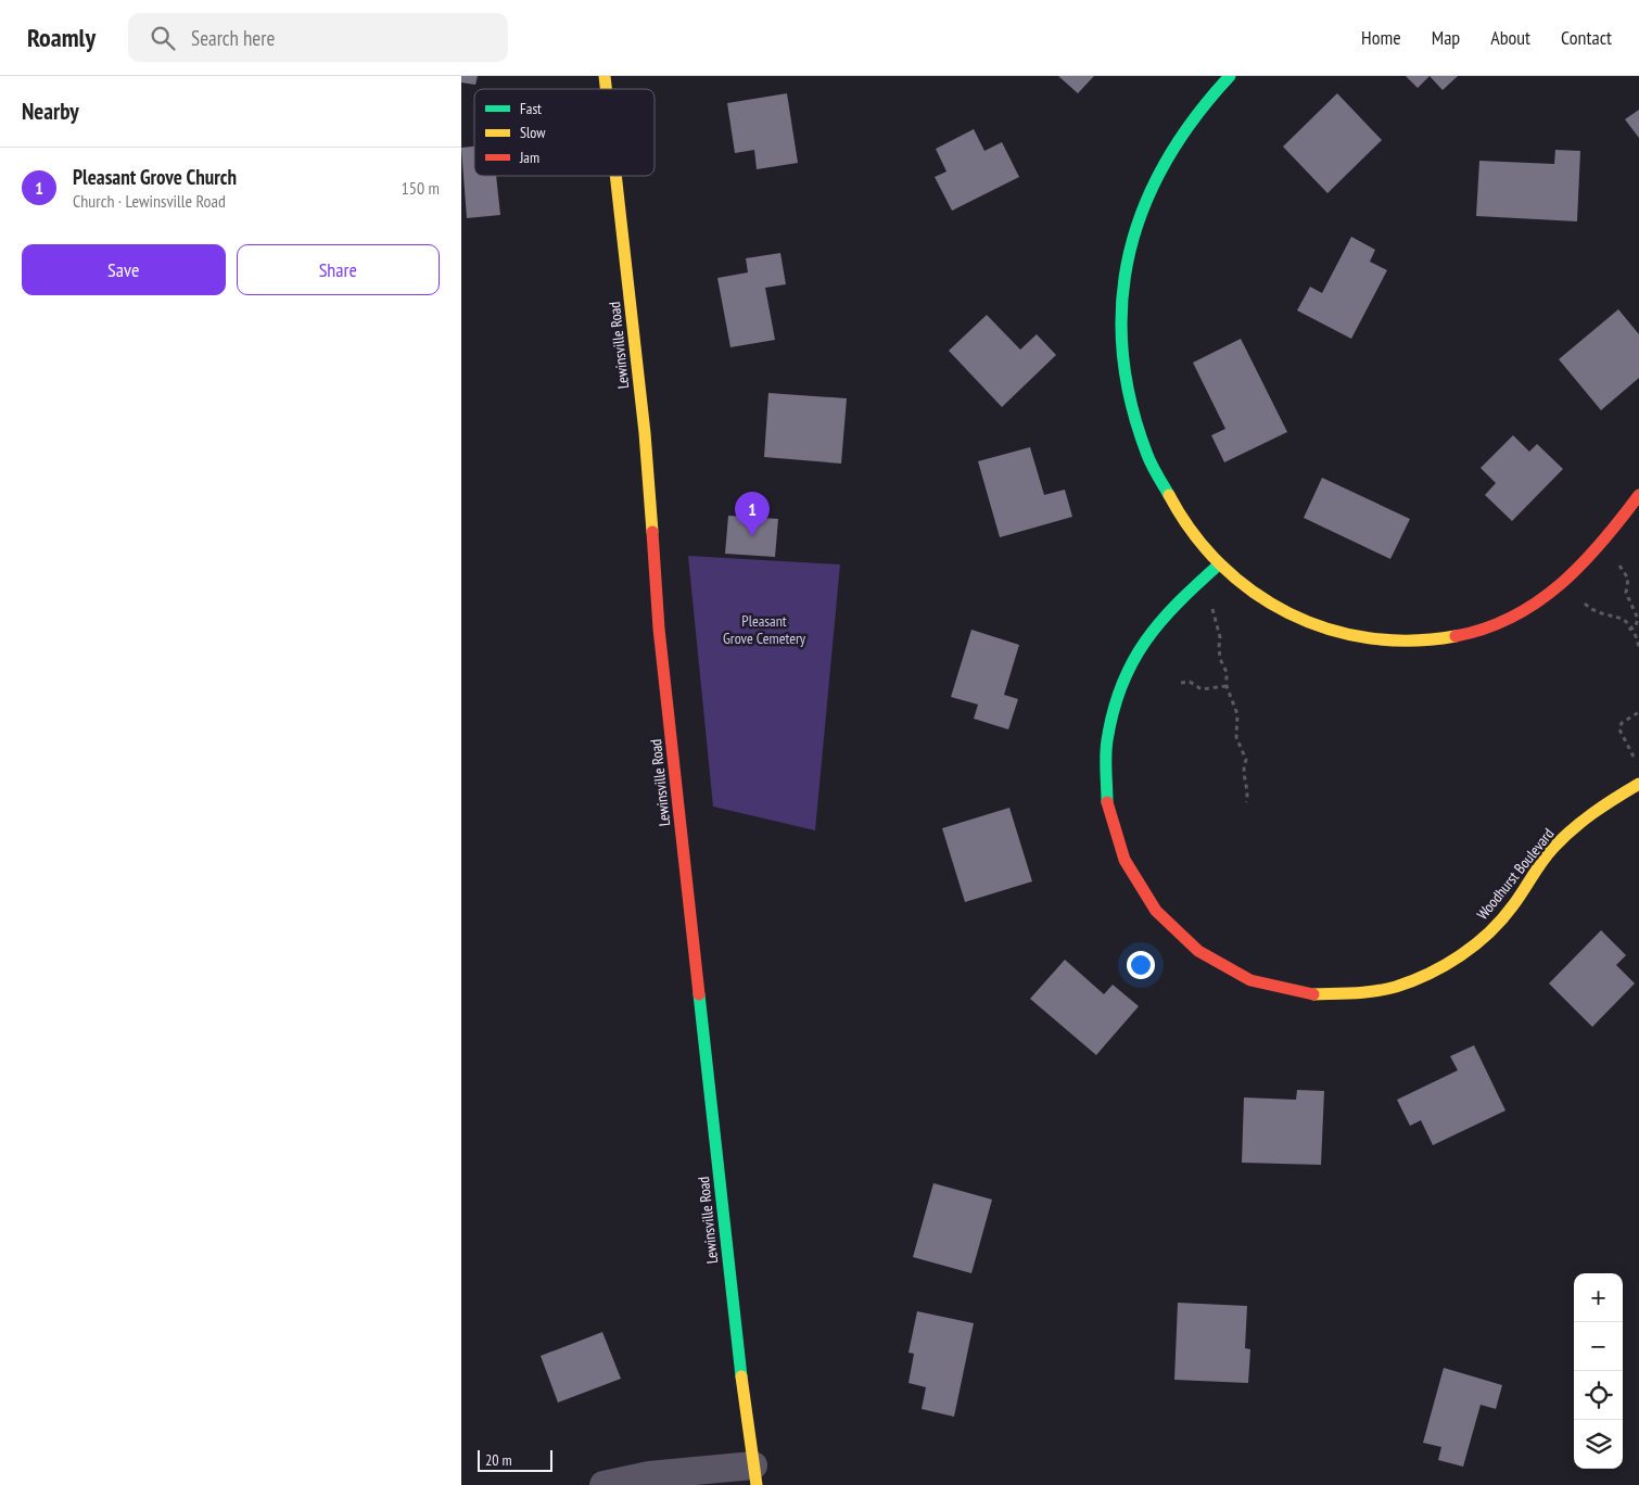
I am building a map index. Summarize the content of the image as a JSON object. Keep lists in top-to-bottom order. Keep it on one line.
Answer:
{"streets":{"street":["Lewinsville Road","Woodhurst Boulevard"]},"parks":["Pleasant Grove Cemetery"],"legend":["Fast","Slow","Jam"],"scale_bar":"20 m","page":{"header":"Roamly","search":"Search here","nav":["Home","Map","About","Contact"],"heading":"Nearby","list":[{"mark":"1","name":"Pleasant Grove Church","note":"Church · Lewinsville Road","value":"150 m"}],"buttons":["Save","Share"],"pins":"1","map_buttons":["+","−"],"scale":"20 m"}}
